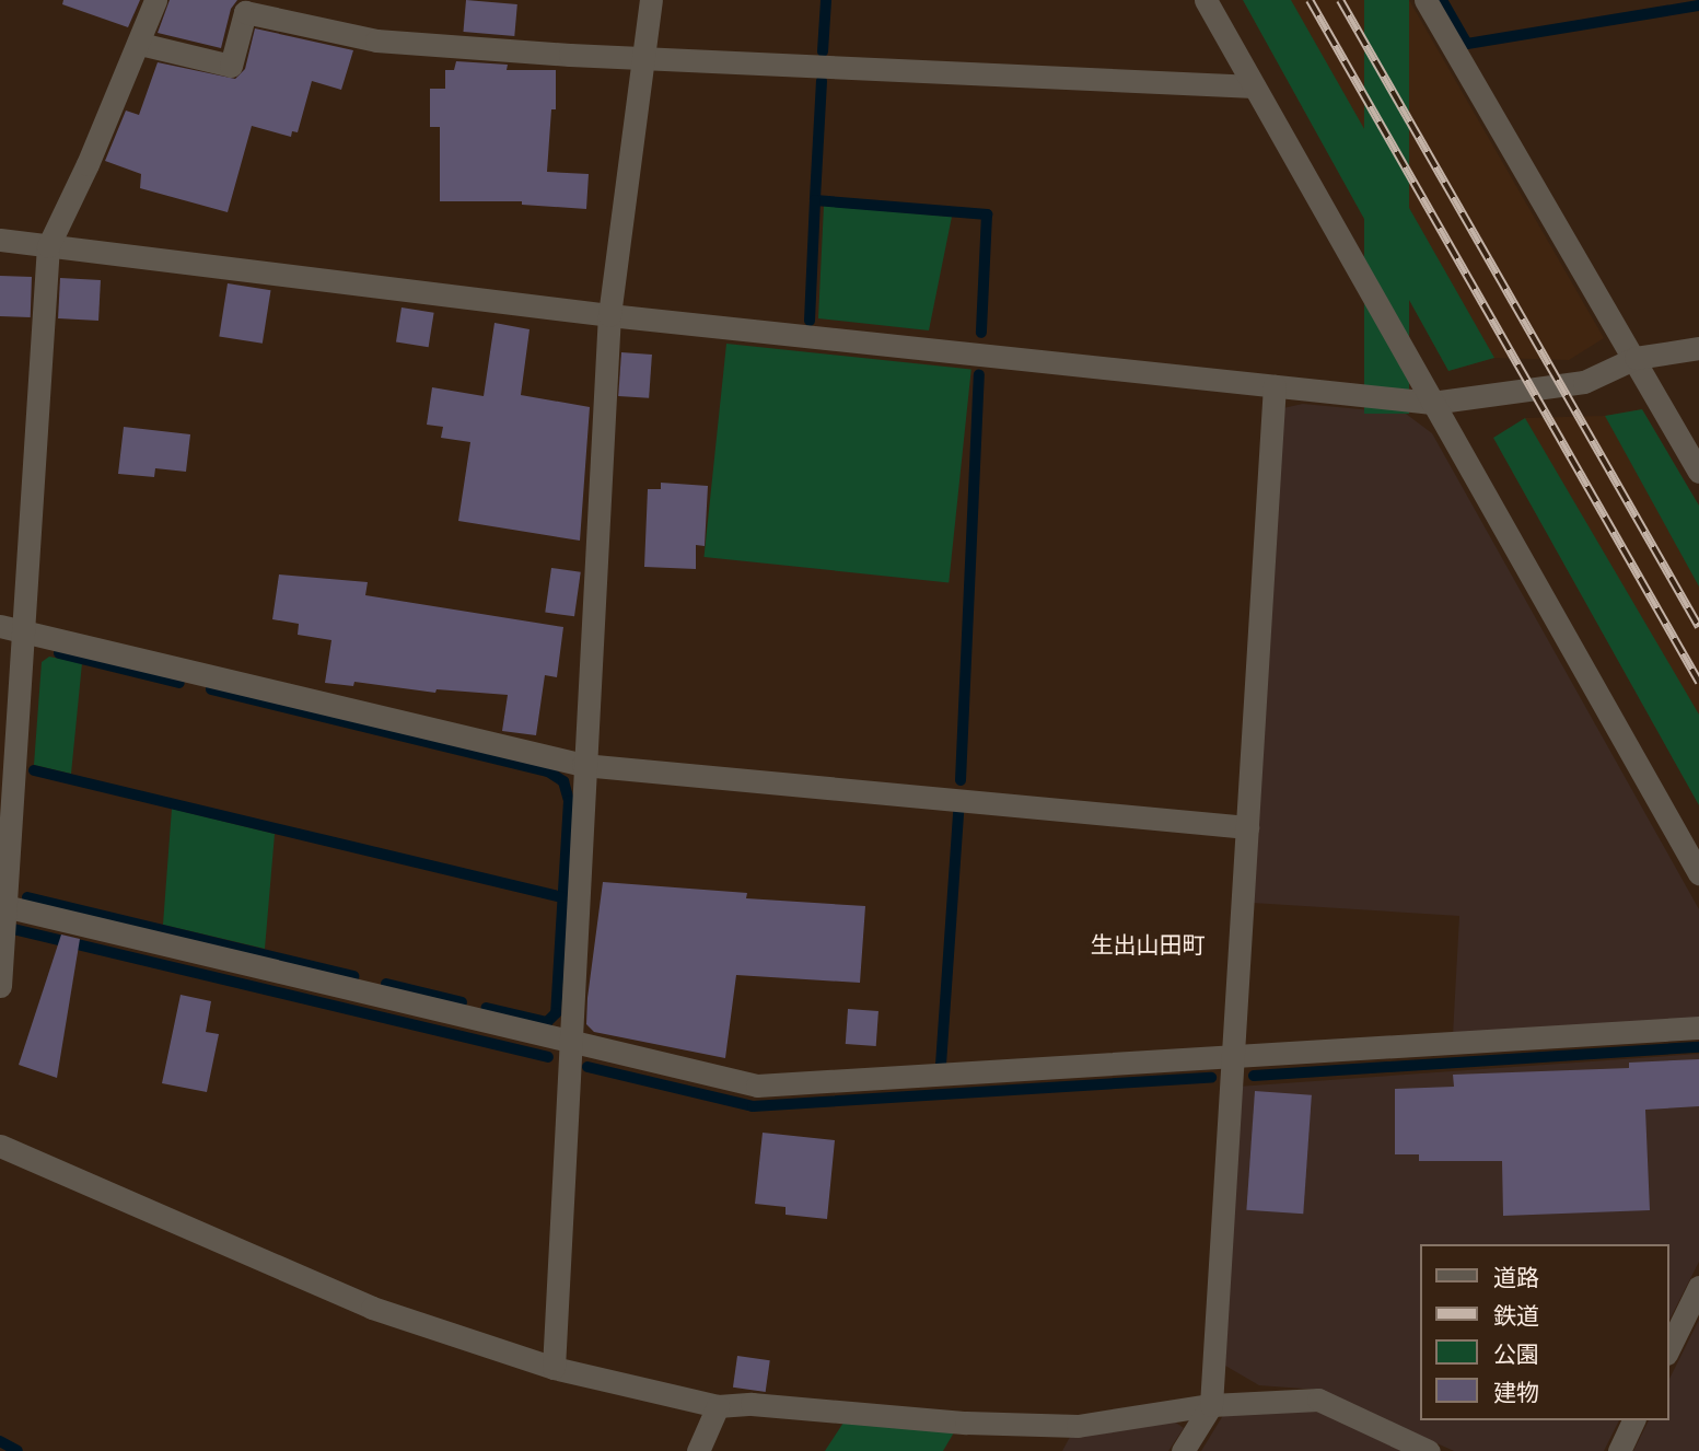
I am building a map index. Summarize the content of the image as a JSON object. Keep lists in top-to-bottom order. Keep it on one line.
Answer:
{"districts":["生出山田町"],"legend":["道路","鉄道","公園","建物"]}
